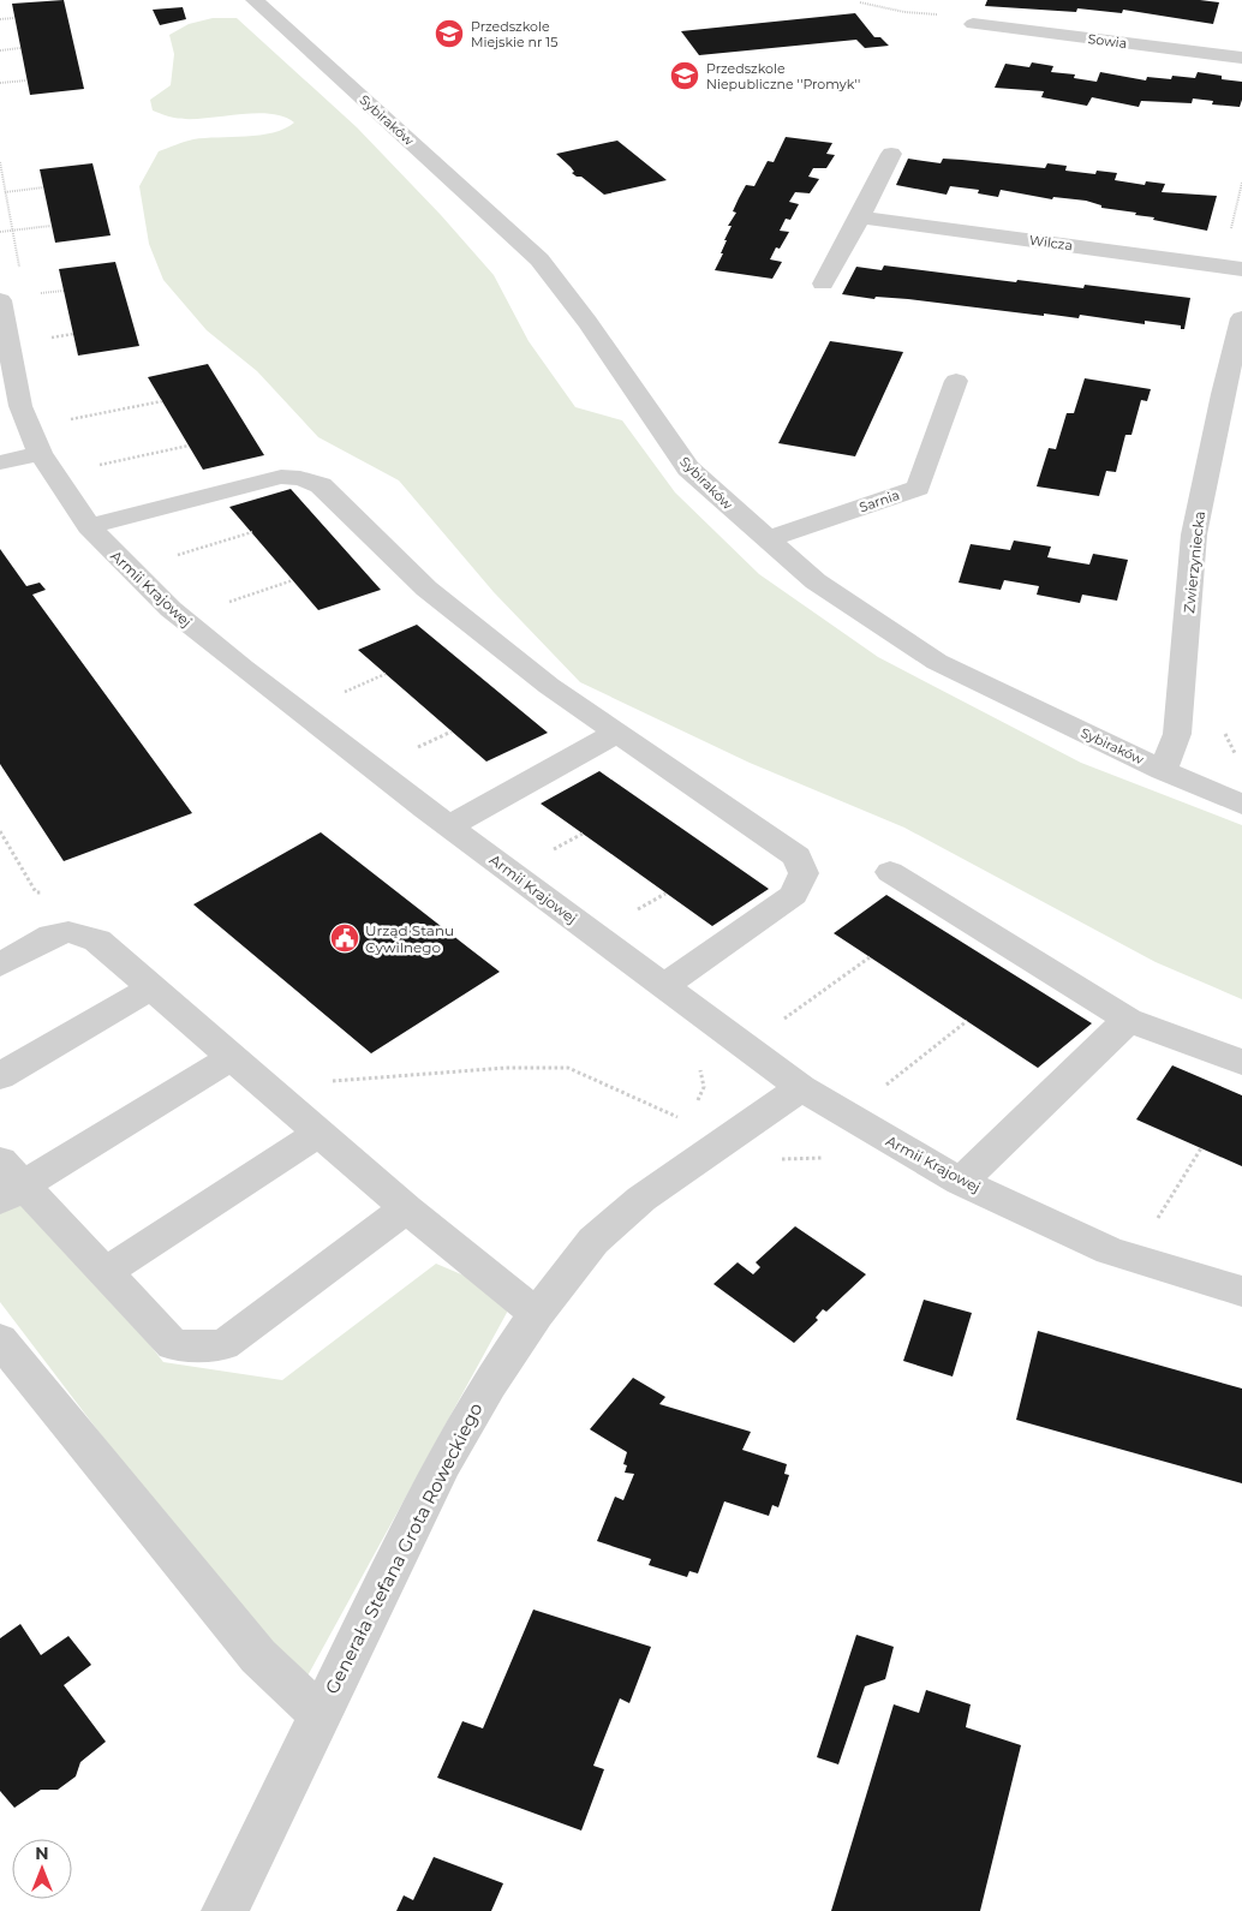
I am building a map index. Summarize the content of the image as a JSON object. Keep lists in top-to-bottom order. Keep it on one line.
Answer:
{"streets":{"street":["Sowia","Sybiraków","Wilcza","Sarnia","Zwierzyniecka","Armii Krajowej","Generała Stefana Grota Roweckiego"]},"crossings":[["Sybiraków","Sarnia"],["Sybiraków","Zwierzyniecka"],["Armii Krajowej","Generała Stefana Grota Roweckiego"]],"places":{"school or university":["Przedszkole Miejskie nr 15","Przedszkole Niepubliczne ''Promyk''"],"public building":["Urząd Stanu Cywilnego"]},"north":"top"}
